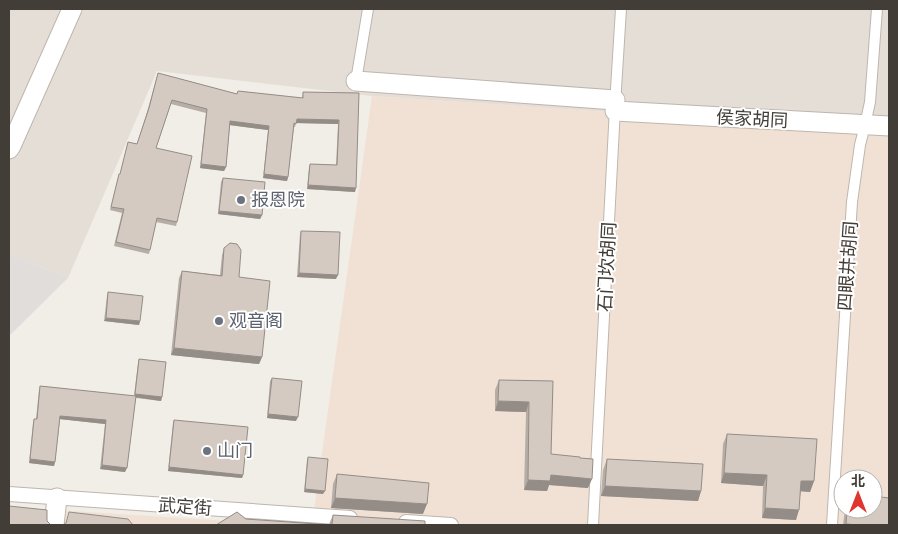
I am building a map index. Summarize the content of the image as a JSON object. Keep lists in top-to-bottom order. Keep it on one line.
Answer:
{"streets":{"street":["侯家胡同","武定街"],"lane":["四眼井胡同","石门坎胡同"]},"crossings":[["侯家胡同","四眼井胡同"],["侯家胡同","石门坎胡同"]],"places":["报恩院","观音阁","山门"],"north":"top"}
